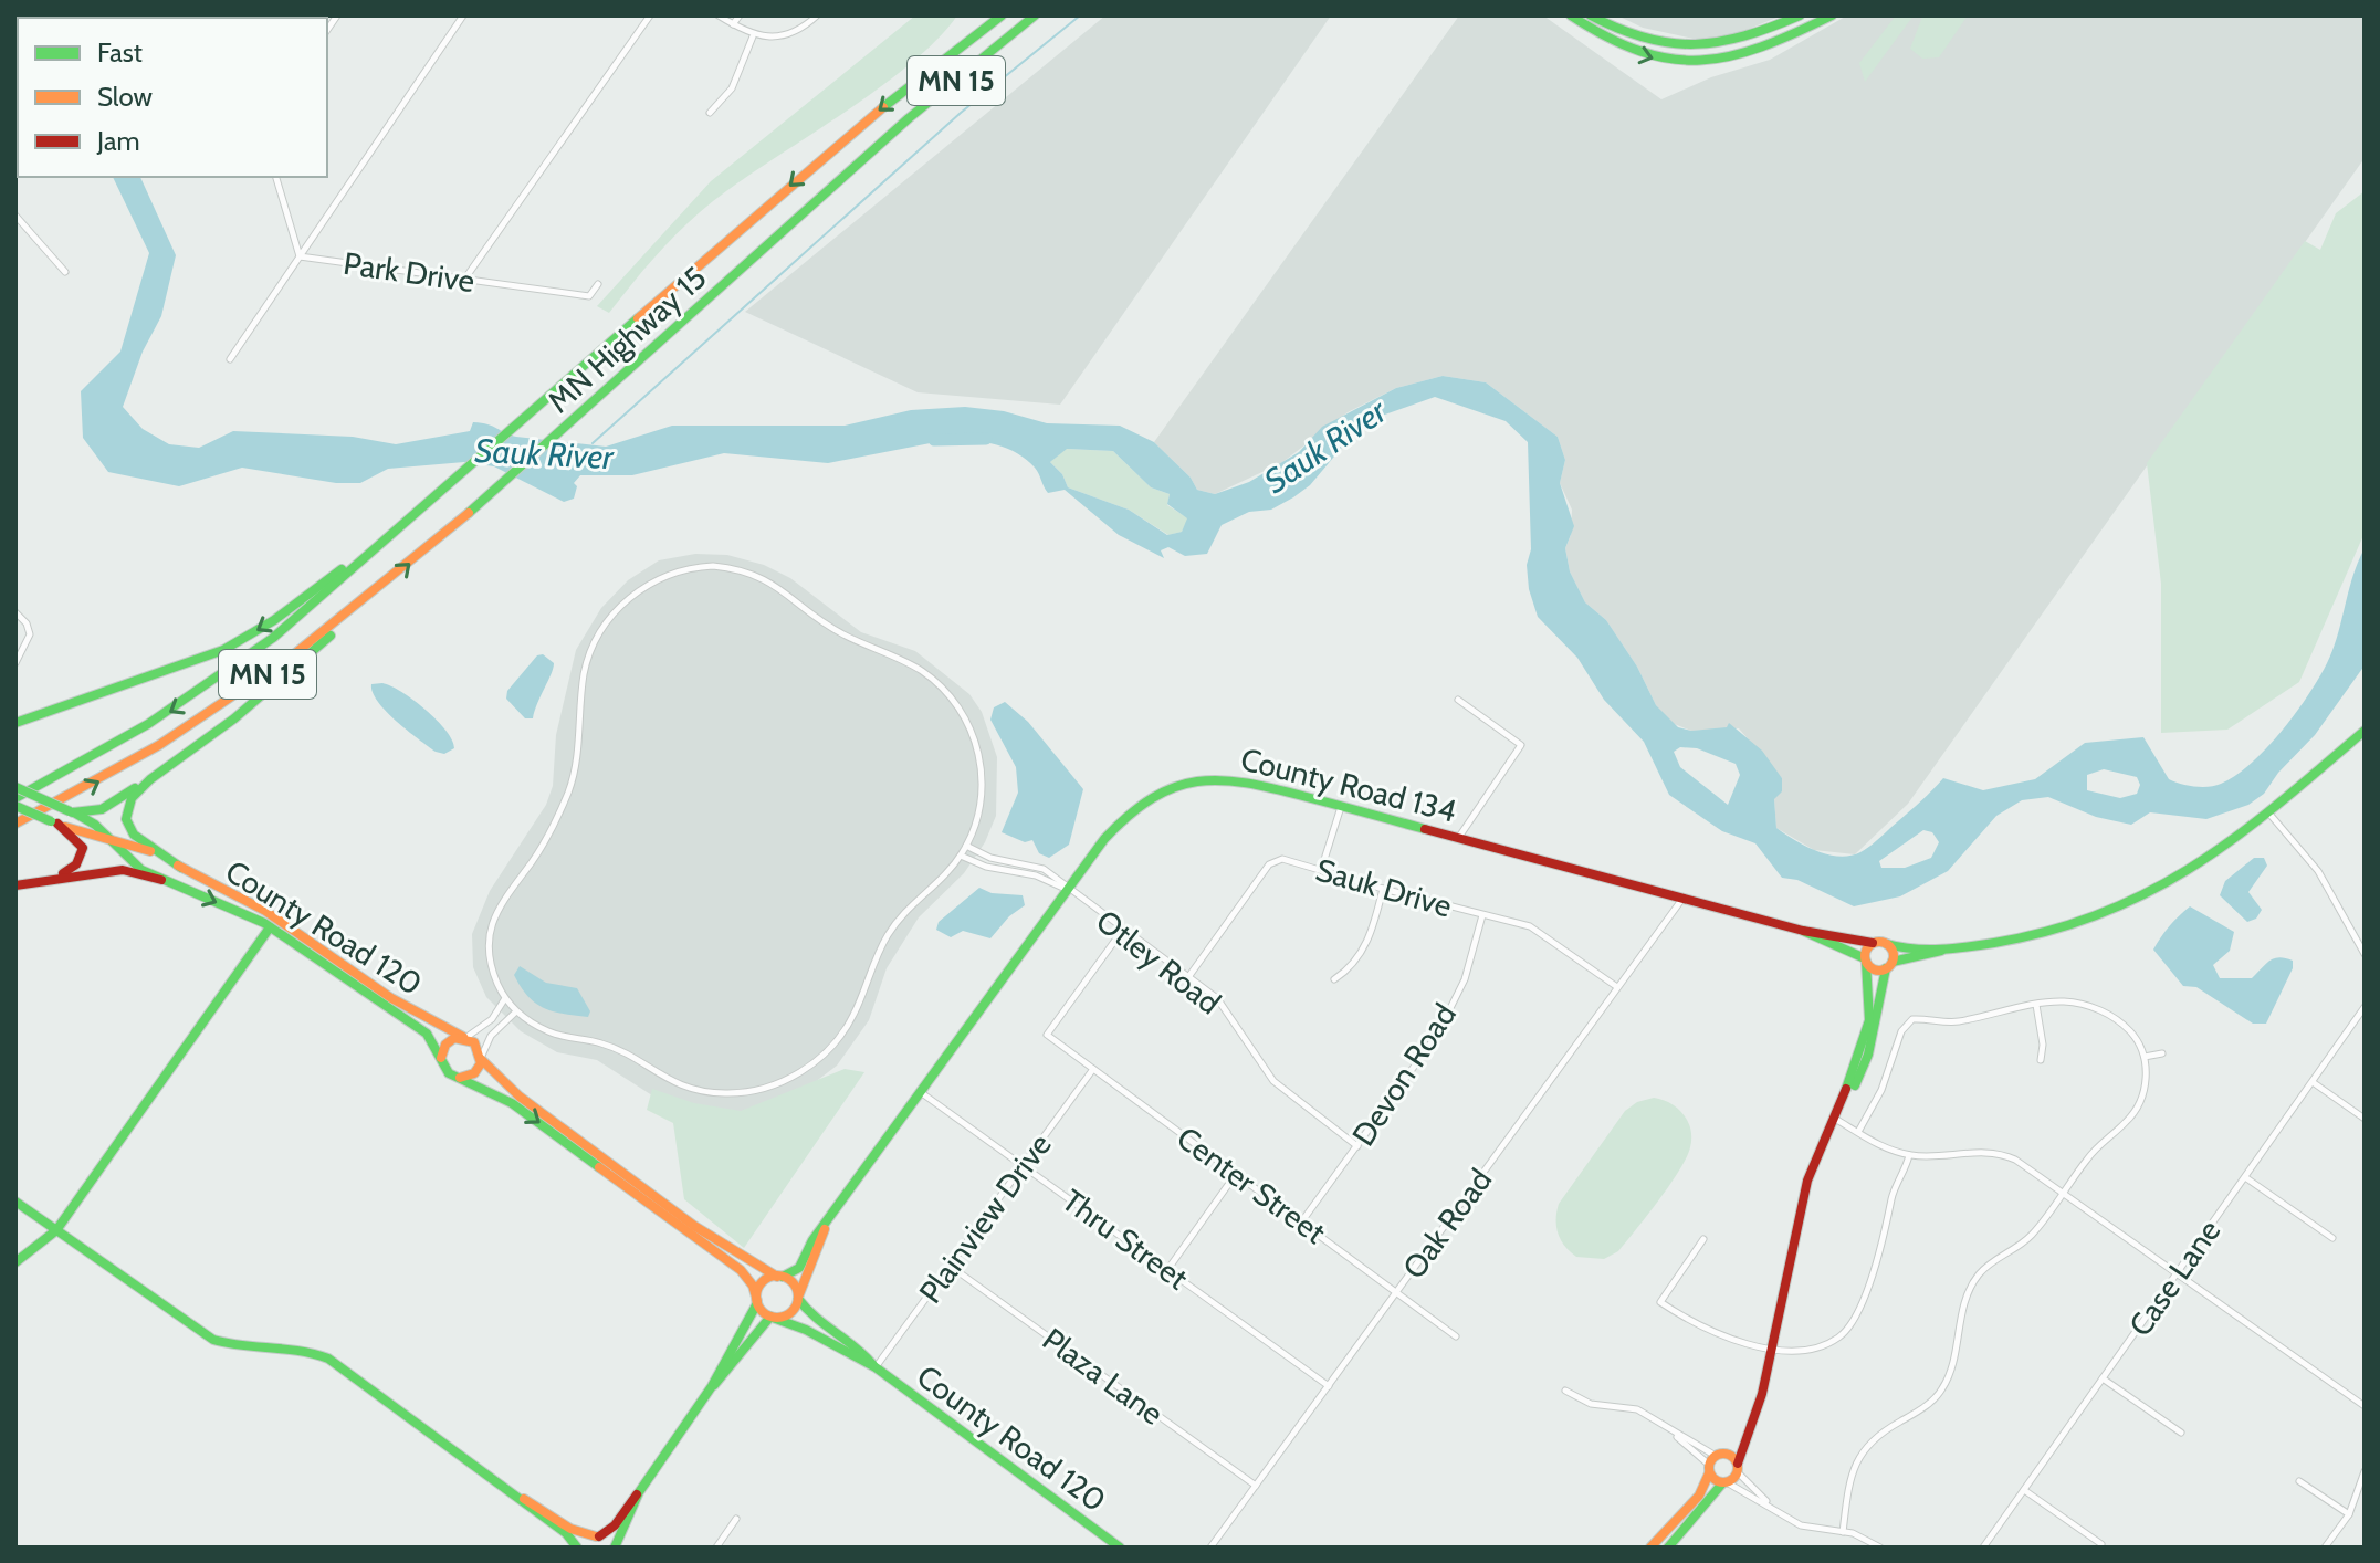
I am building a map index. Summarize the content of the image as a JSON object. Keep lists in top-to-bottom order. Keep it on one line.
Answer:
{"streets":{"main road":["MN 15","MN Highway 15","County Road 134","County Road 120"],"street":["Park Drive","Sauk Drive","Otley Road","Devon Road","Center Street","Plainview Drive","Oak Road","Thru Street","Case Lane","Plaza Lane"]},"crossings":[["County Road 134","County Road 120"],["County Road 134","Otley Road"],["County Road 134","Oak Road"],["County Road 134","Thru Street"],["Sauk Drive","Otley Road"],["Sauk Drive","Devon Road"],["Sauk Drive","Oak Road"],["County Road 120","Plainview Drive"],["Otley Road","Devon Road"],["Otley Road","Center Street"],["Devon Road","Center Street"],["Center Street","Plainview Drive"],["Center Street","Oak Road"],["Plainview Drive","Thru Street"],["Plainview Drive","Plaza Lane"],["Oak Road","Thru Street"],["Oak Road","Plaza Lane"]],"water":["Sauk River"],"legend":["Fast","Slow","Jam"]}
